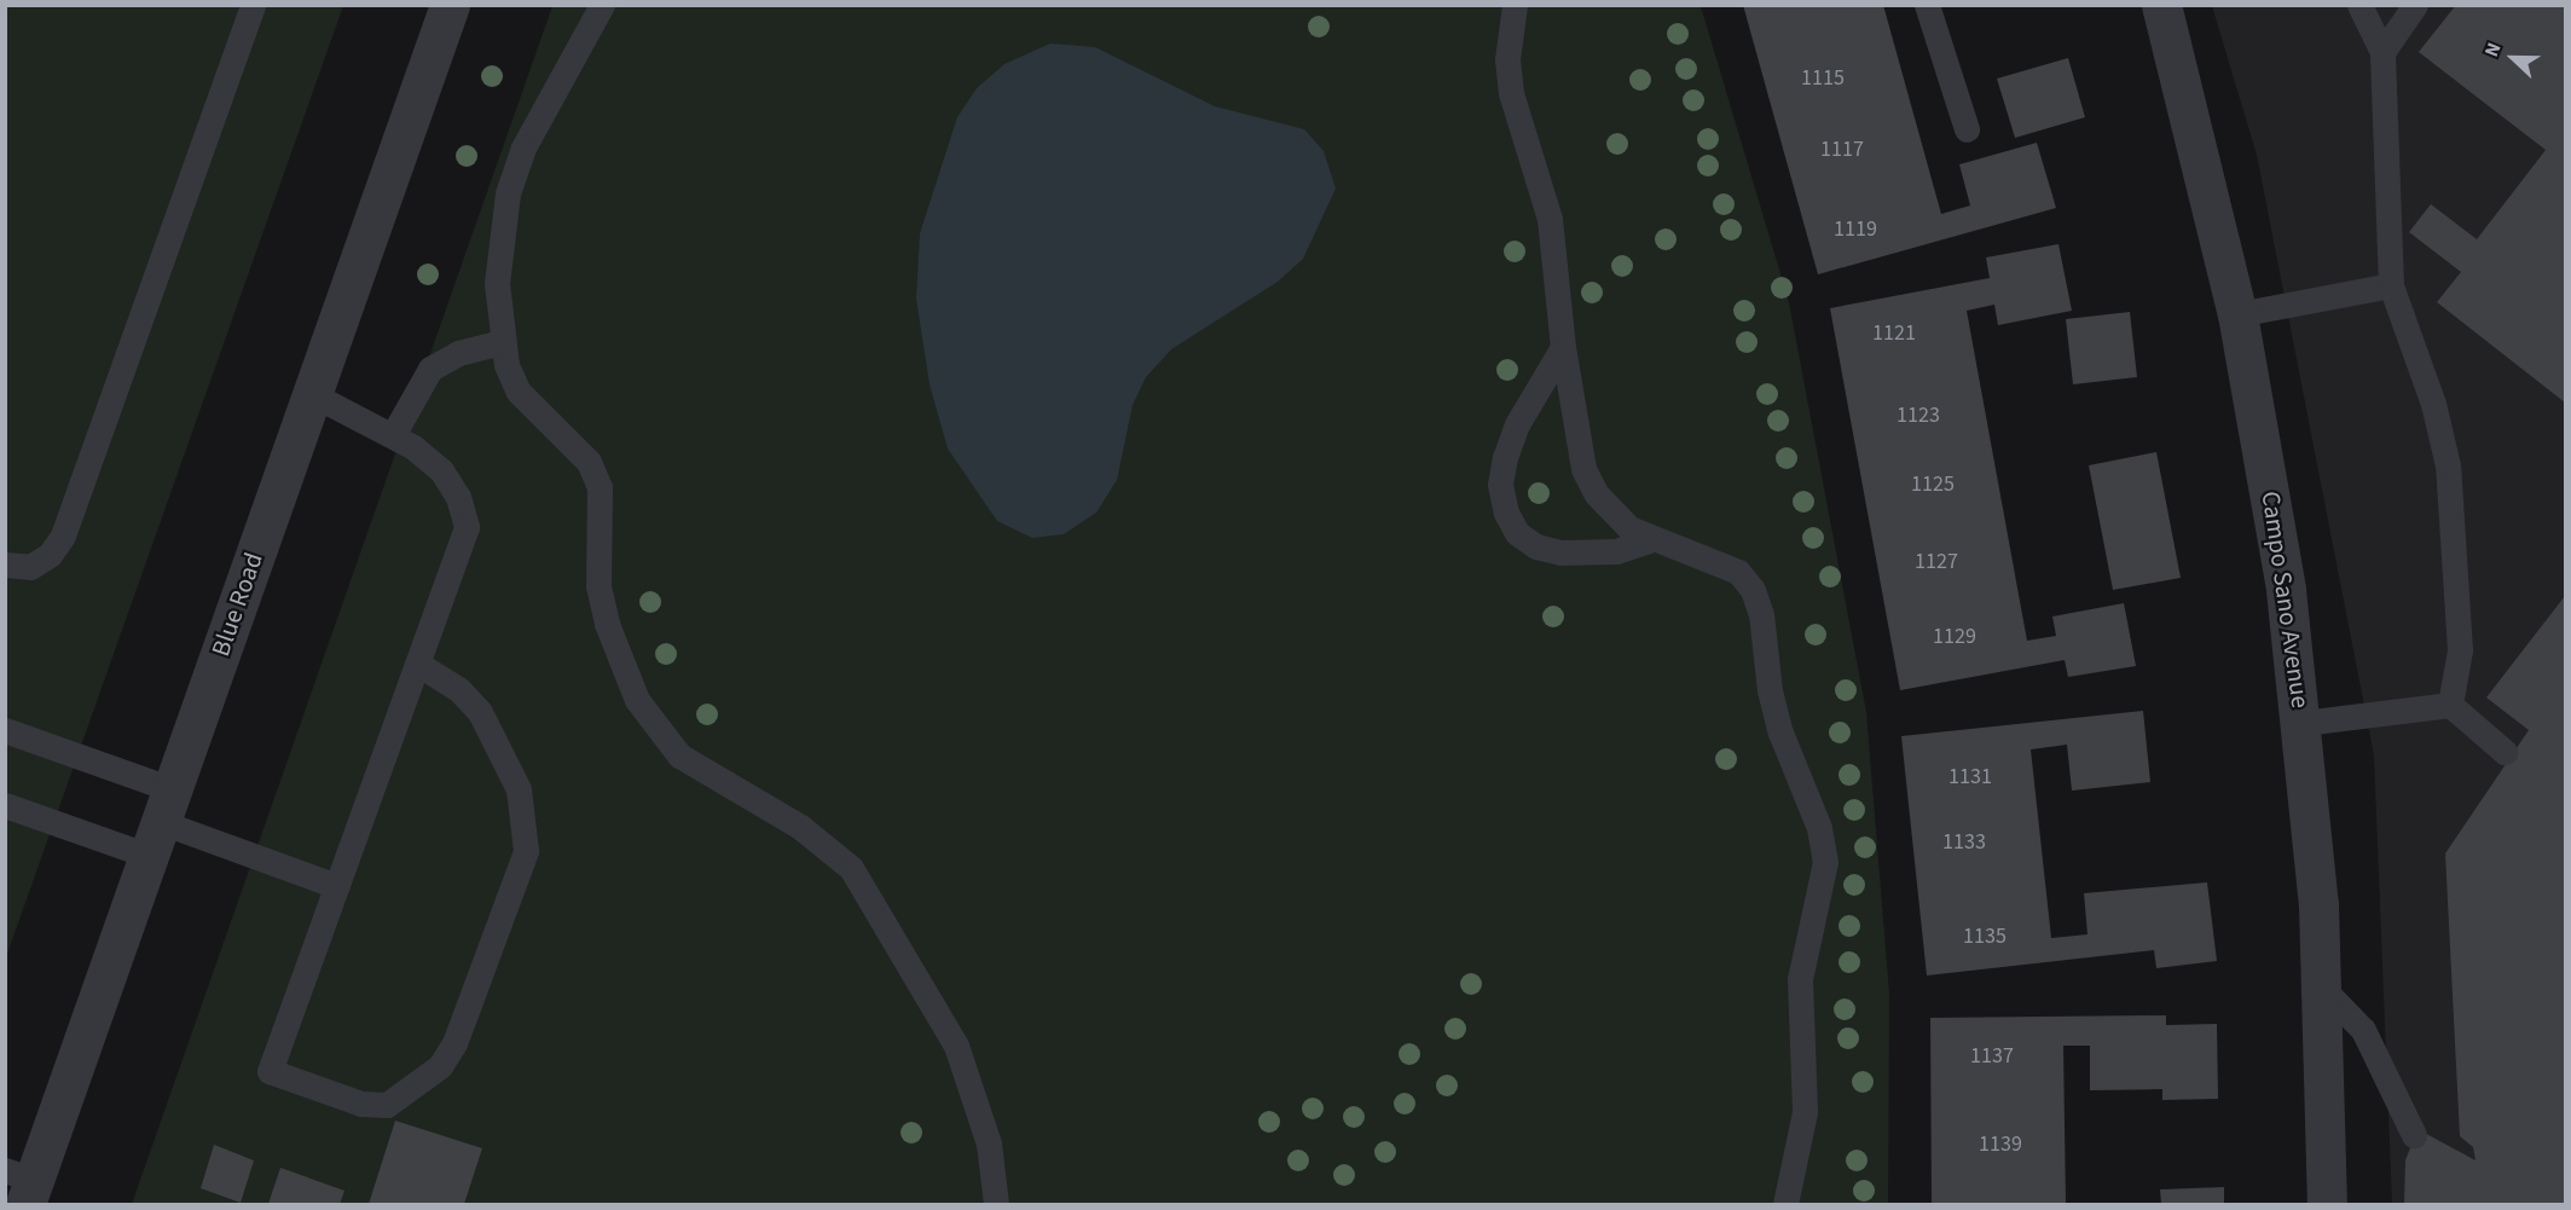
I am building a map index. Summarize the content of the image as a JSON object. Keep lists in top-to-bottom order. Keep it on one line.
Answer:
{"streets":{"street":["Campo Sano Avenue","Blue Road"]},"house_numbers":["1115","1117","1119","1121","1123","1125","1127","1129","1131","1133","1135","1137","1139"],"north":"left"}
